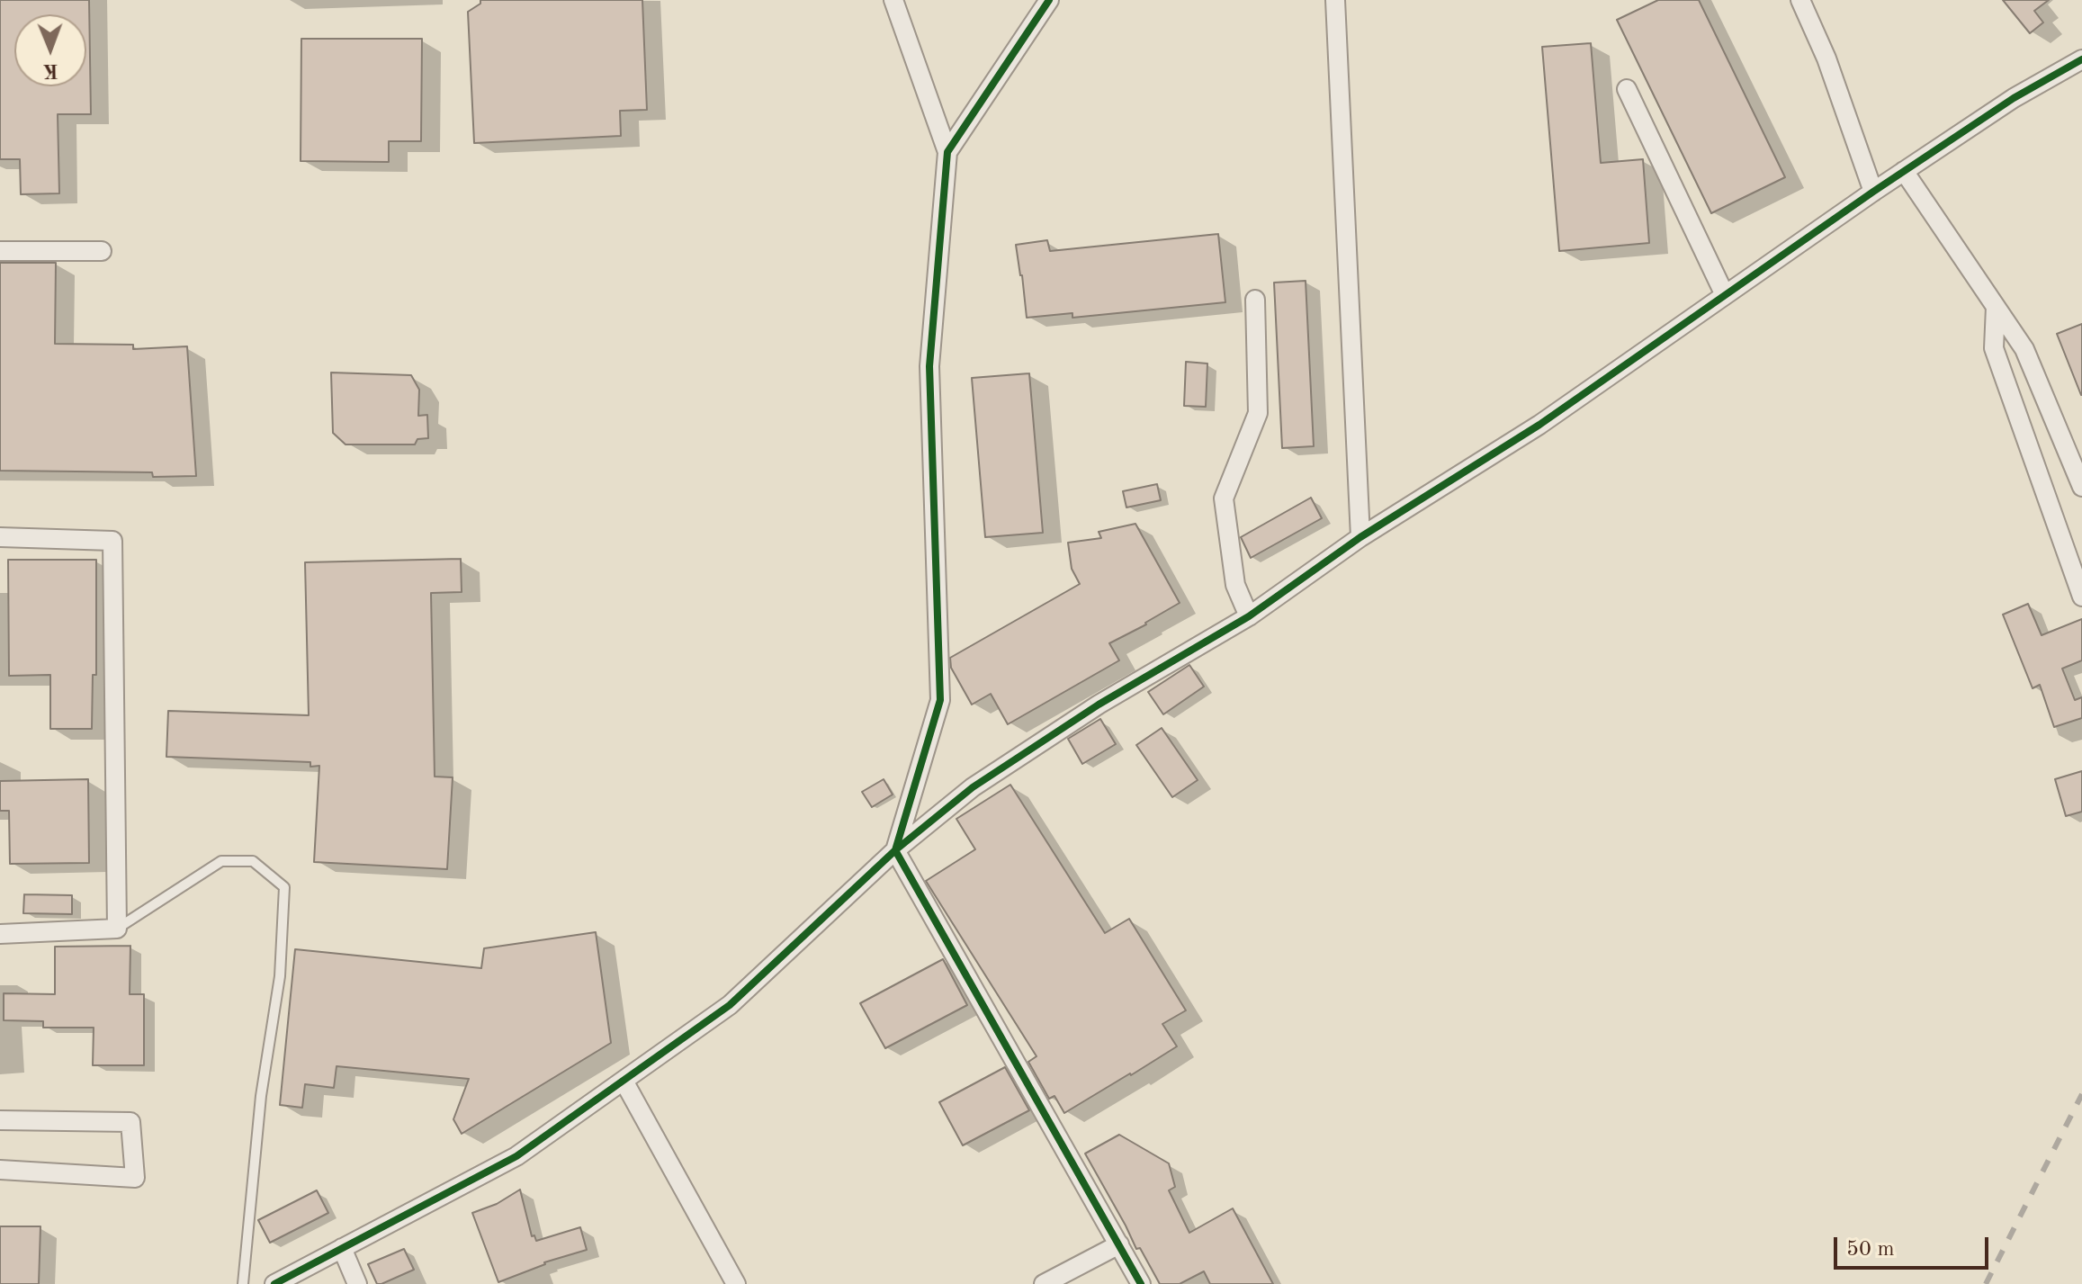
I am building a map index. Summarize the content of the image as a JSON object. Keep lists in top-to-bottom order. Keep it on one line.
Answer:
{"scale_bar":"50 m","north":"bottom"}
